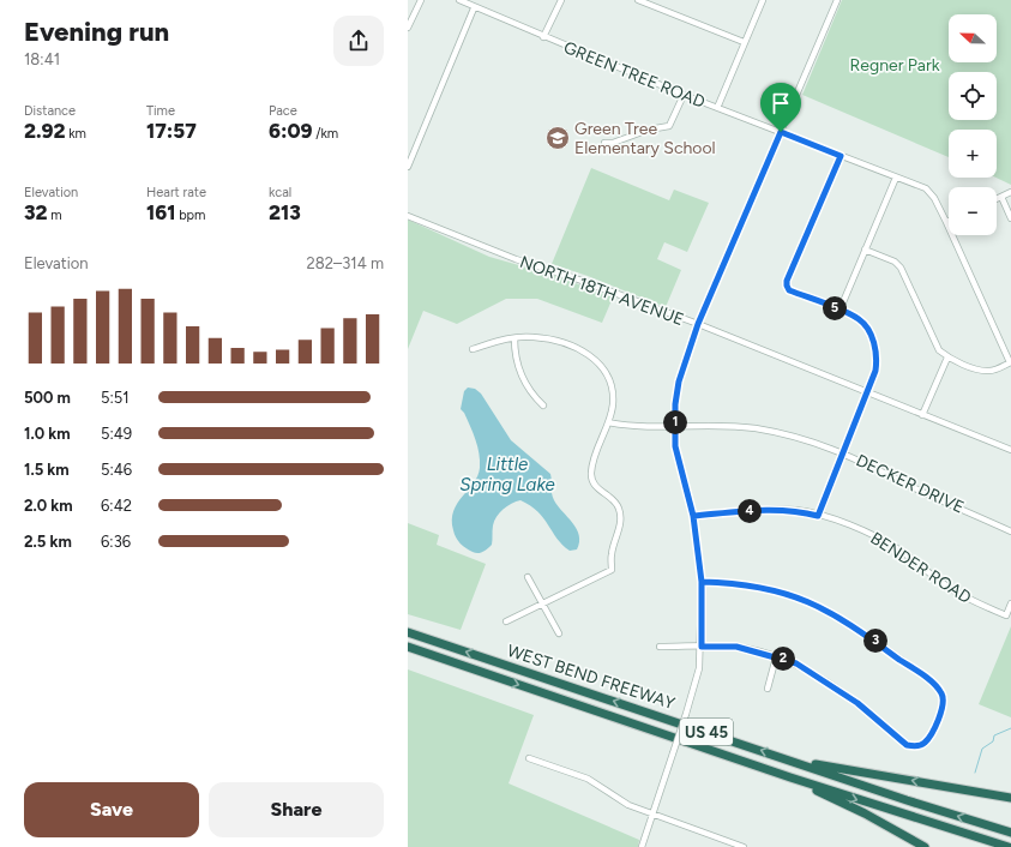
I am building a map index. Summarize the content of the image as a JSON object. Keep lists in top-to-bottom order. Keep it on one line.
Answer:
{"streets":{"highway":["WEST BEND FREEWAY","US 45"],"street":["GREEN TREE ROAD","NORTH 18TH AVENUE","DECKER DRIVE","BENDER ROAD"]},"water":["Little Spring Lake"],"parks":["Regner Park"],"places":{"school or university":["Green Tree Elementary School"]},"north":"left","page":{"heading":["Evening run","18:41"],"map_buttons":["+","−"],"stats":[["Distance","2.92 km"],["Time","17:57"],["Pace","6:09 /km"],["Elevation","32 m"],["Heart rate","161 bpm"],["kcal","213"]],"chart":["Elevation","282–314 m"],"pins":["5","1","4","3","2"],"list":[{"name":"500 m","note":"5:51"},{"name":"1.0 km","note":"5:49"},{"name":"1.5 km","note":"5:46"},{"name":"2.0 km","note":"6:42"},{"name":"2.5 km","note":"6:36"}],"buttons":["Save","Share"]}}
